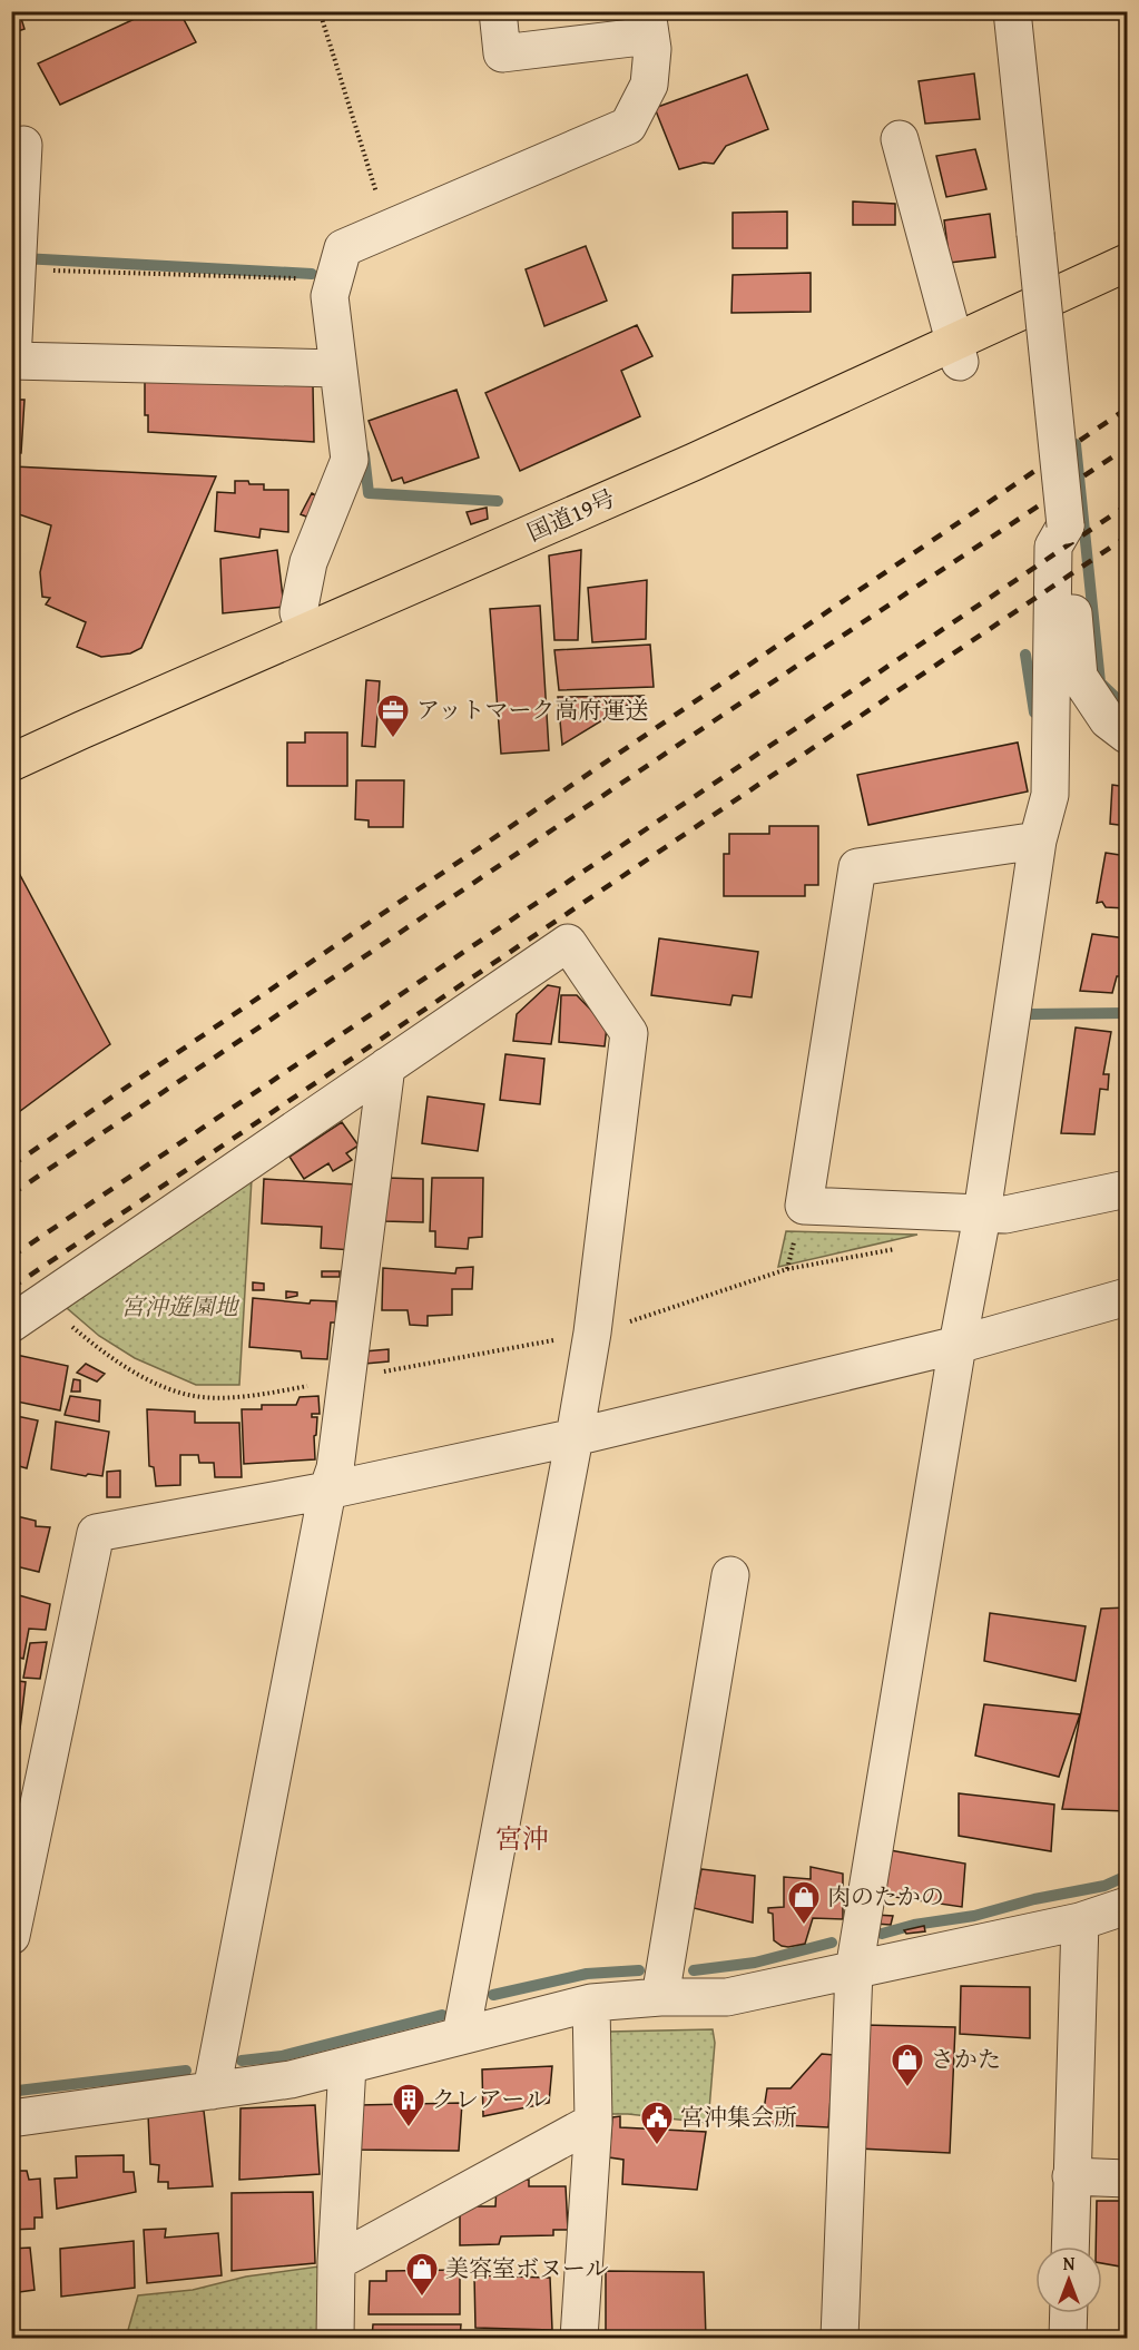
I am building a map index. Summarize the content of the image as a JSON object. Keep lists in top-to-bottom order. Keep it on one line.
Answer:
{"streets":{"highway":["国道19号"]},"districts":["宮沖"],"parks":["宮沖遊園地"],"places":{"office":["アットマーク高府運送"],"shop":["肉のたかの","さかた","美容室ボヌール"],"building":["クレアール"],"public building":["宮沖集会所"]},"north":"top"}
